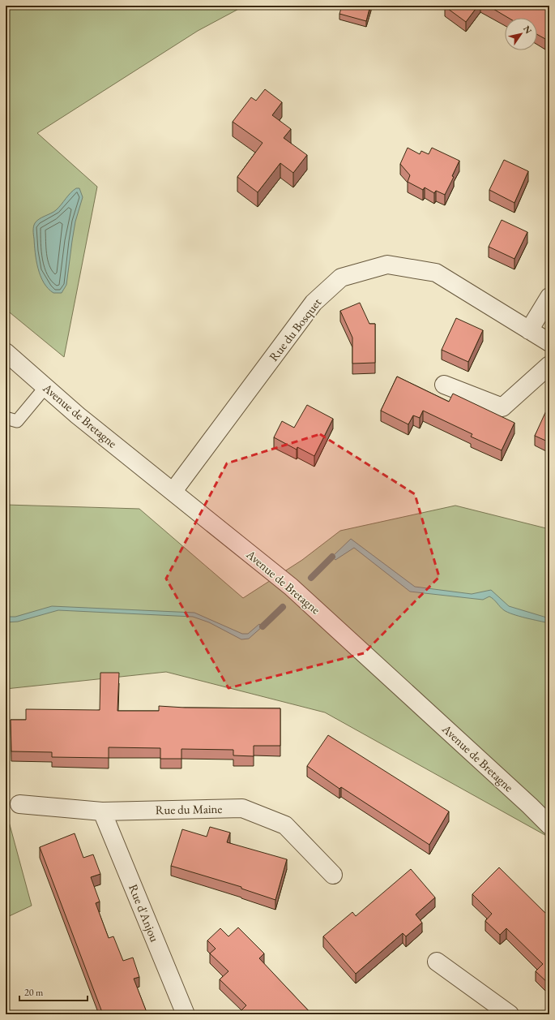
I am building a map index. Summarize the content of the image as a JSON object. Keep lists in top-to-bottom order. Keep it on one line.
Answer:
{"streets":{"street":["Rue du Bosquet","Avenue de Bretagne","Rue du Maine","Rue d'Anjou"]},"crossings":[["Rue du Bosquet","Avenue de Bretagne"],["Rue du Maine","Rue d'Anjou"]],"scale_bar":"20 m","north":"top right"}
